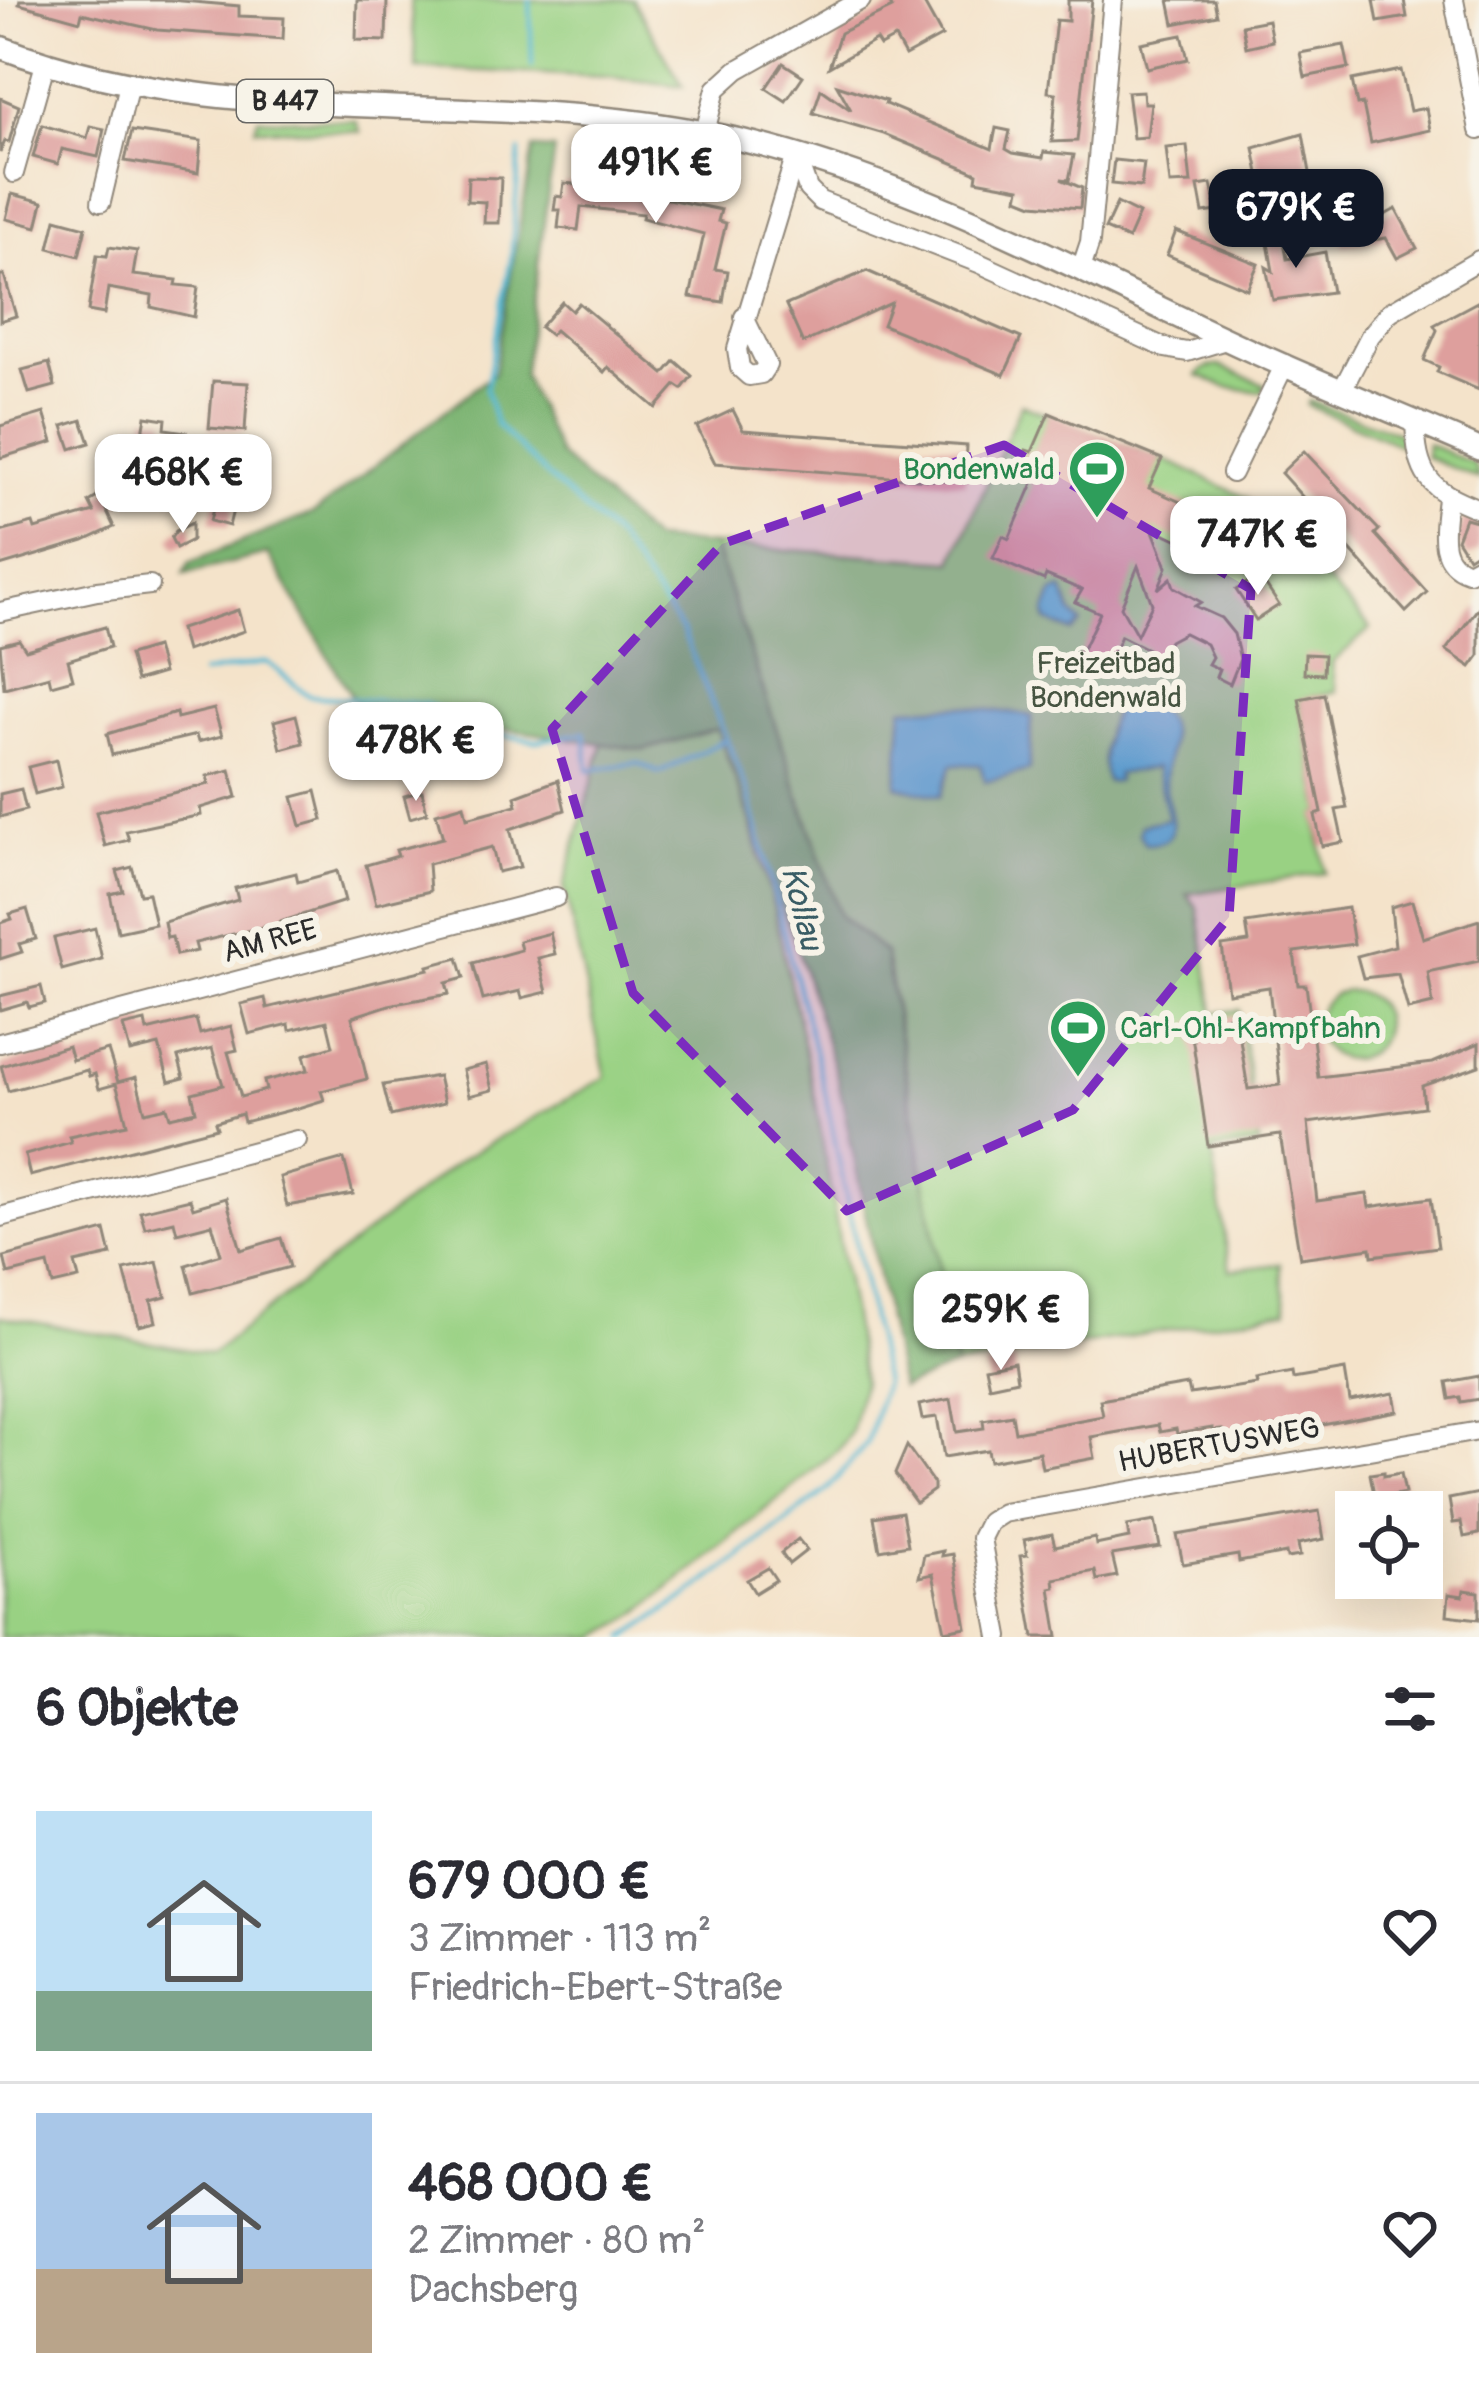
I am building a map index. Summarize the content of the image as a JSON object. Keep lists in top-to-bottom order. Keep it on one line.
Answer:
{"streets":{"main road":["B 447"],"street":["AM REE","HUBERTUSWEG"]},"water":["Kollau"],"parks":["Freizeitbad Bondenwald"],"places":{"sports":["Bondenwald","Carl-Ohl-Kampfbahn"]},"page":{"price":["491K €","679K €","468K €","747K €","478K €","259K €"],"heading":"6 Objekte","list":[{"name":"679 000 €","note":"3 Zimmer · 113 m² · Friedrich-Ebert-Straße"},{"name":"468 000 €","note":"2 Zimmer · 80 m² · Dachsberg"}]}}
